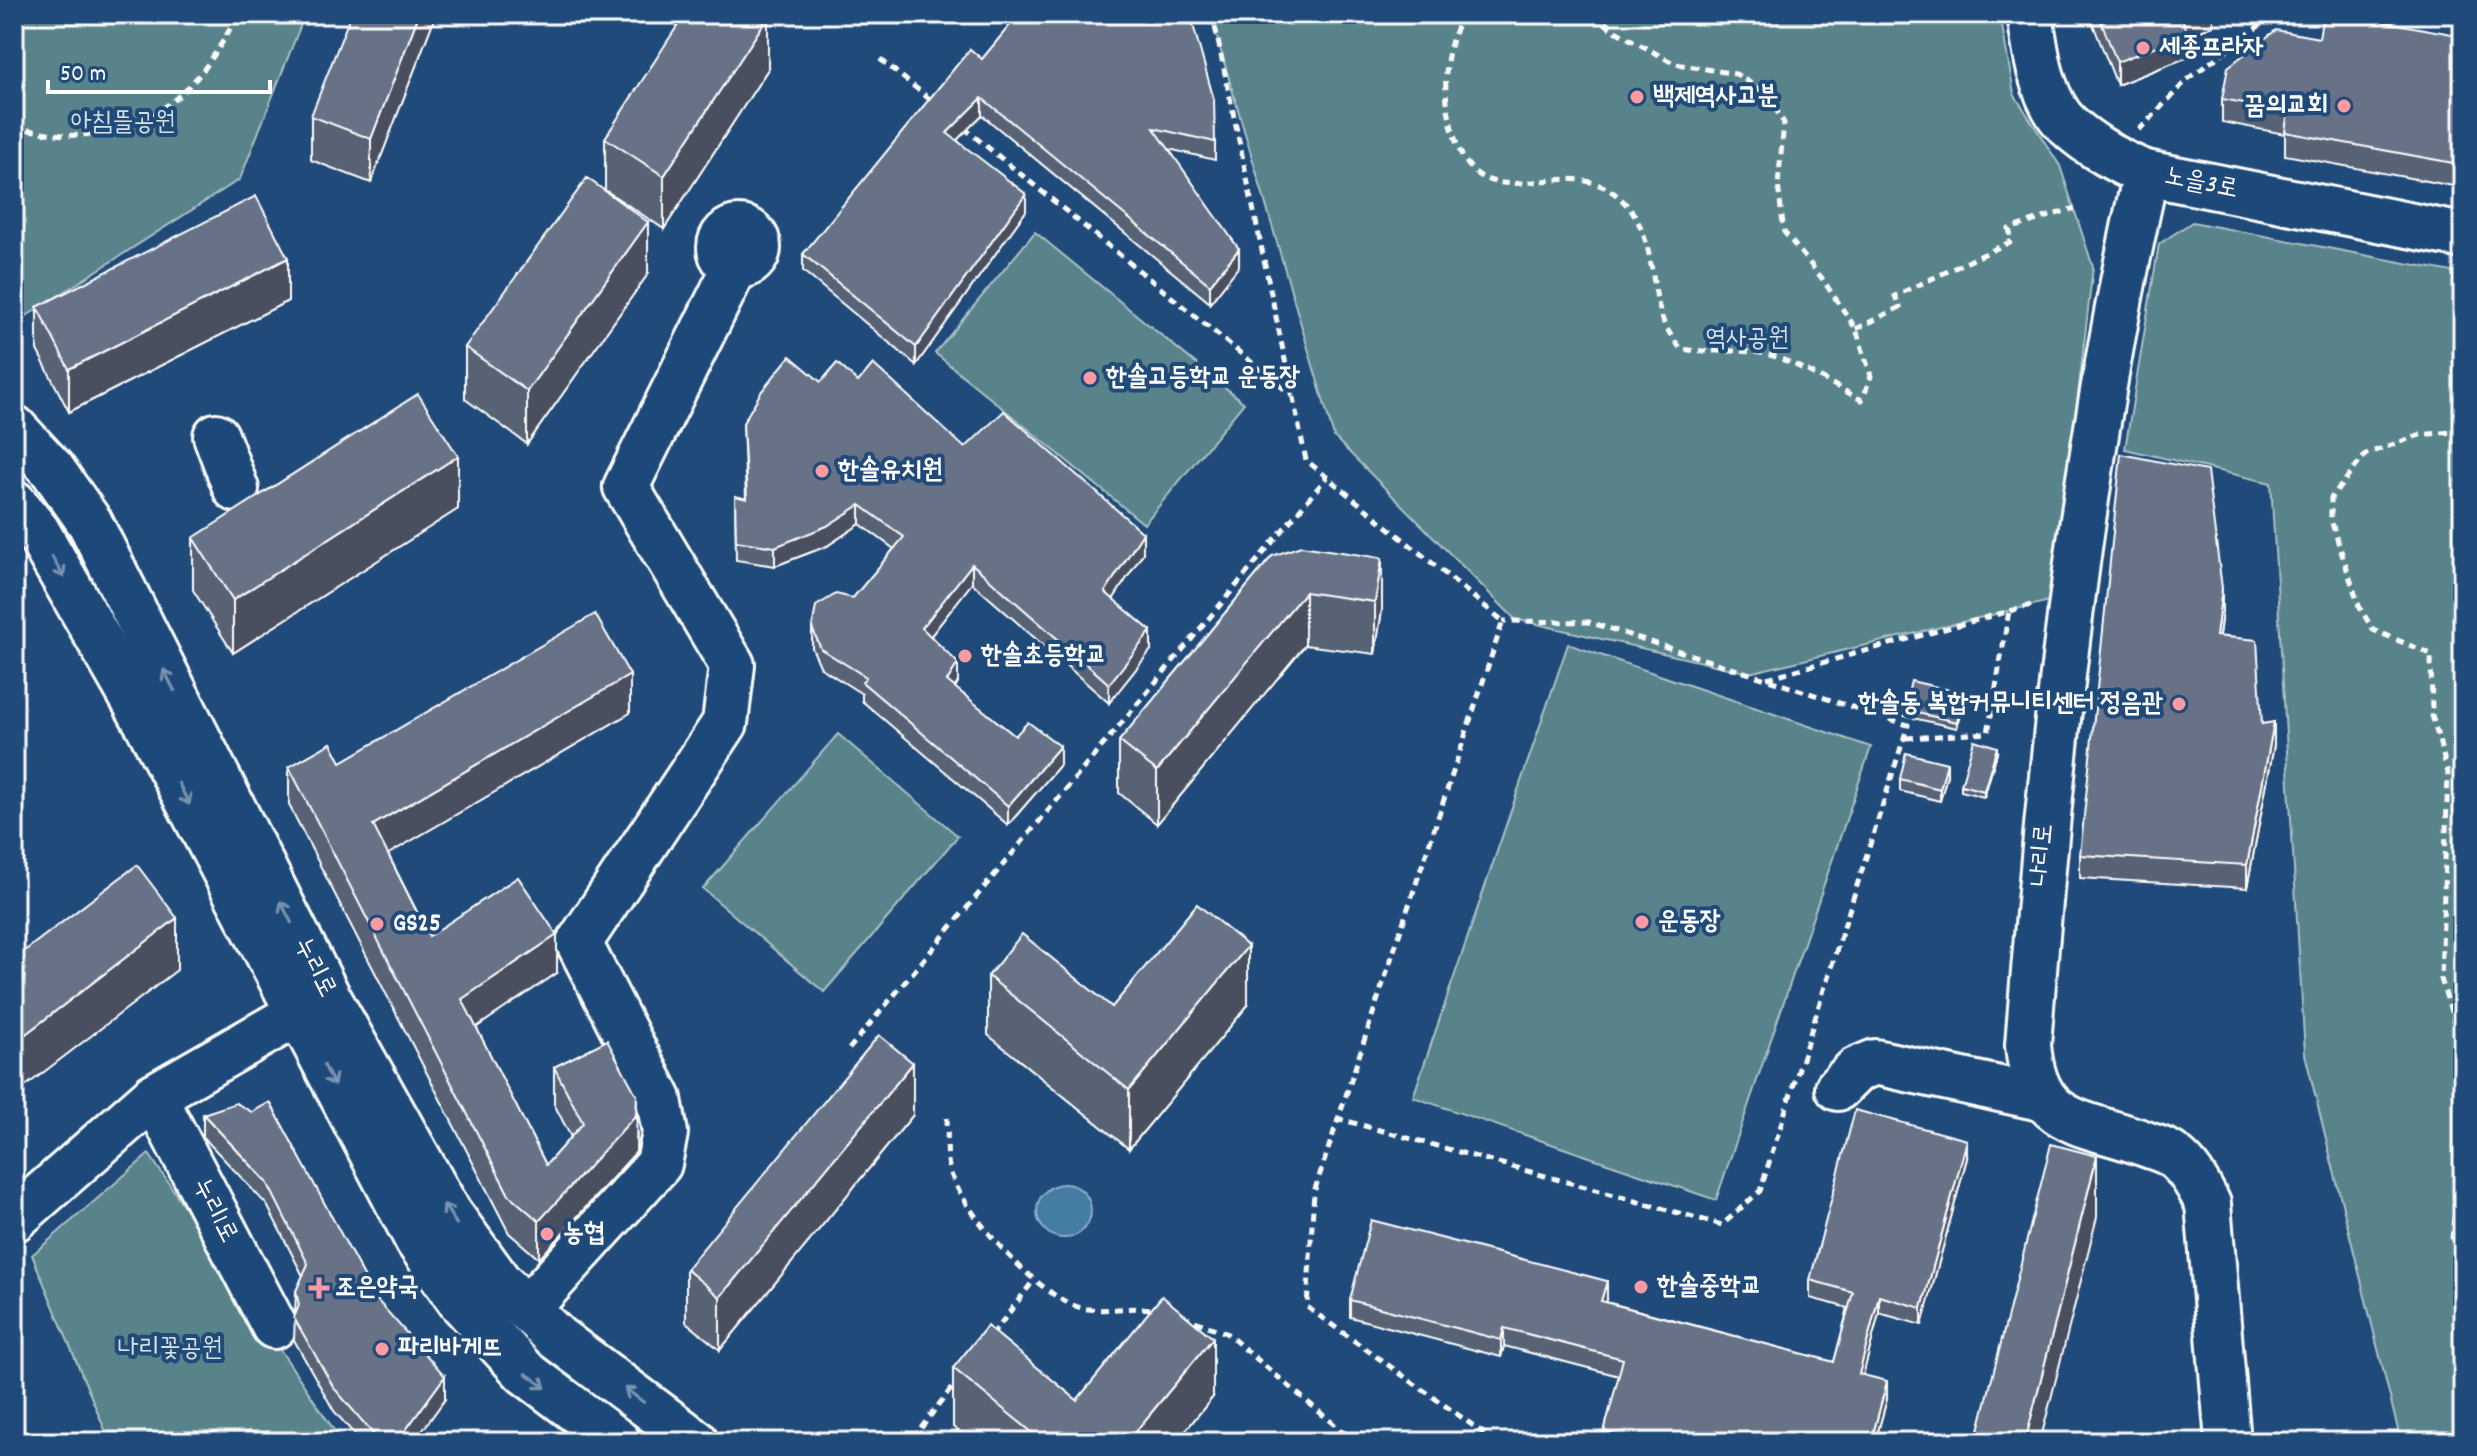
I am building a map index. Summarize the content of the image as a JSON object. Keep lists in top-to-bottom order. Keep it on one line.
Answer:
{"streets":{"street":["노을3로","나리로","누리로","누리1로"]},"crossings":[["노을3로","나리로"]],"parks":["아침뜰공원","역사공원","나리꽃공원"],"places":{"other":["세종프라자","백제역사고분","꿈의교회","한솔고등학교 운동장","한솔유치원","한솔초등학교","한솔동 복합커뮤니티센터 정음관","운동장","GS25","농협","한솔중학교","파리바게뜨"],"health":["조은약국"]},"scale_bar":"50 m"}
